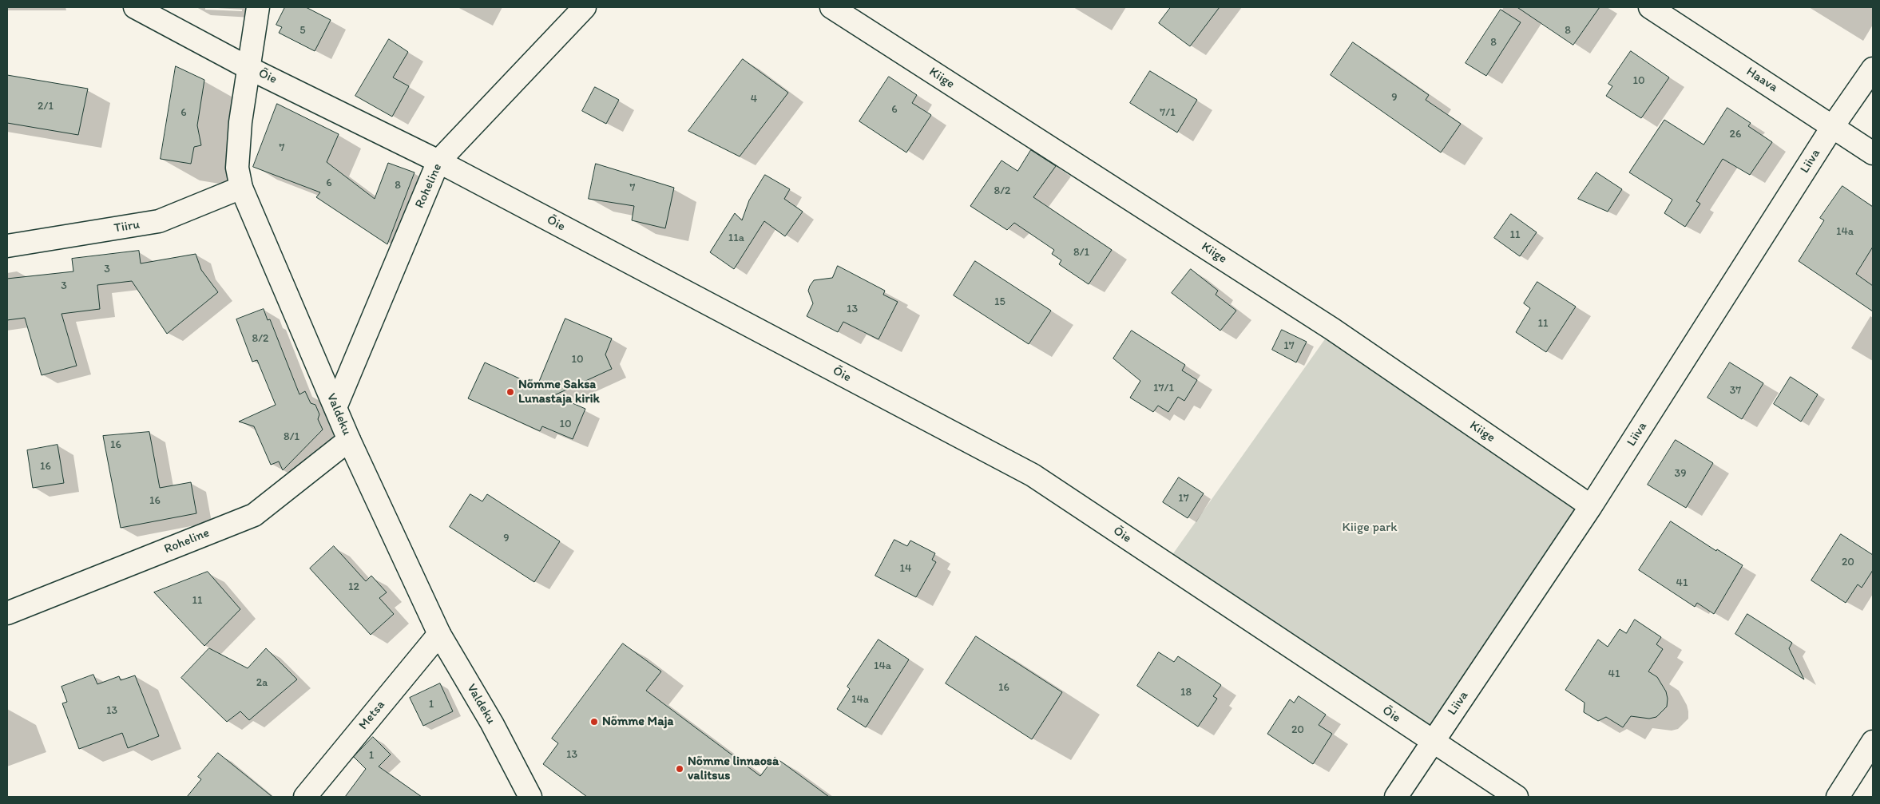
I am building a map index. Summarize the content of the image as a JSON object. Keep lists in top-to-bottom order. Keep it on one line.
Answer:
{"streets":{"street":["Õie","Kiige","Haava","Liiva","Roheline","Tiiru","Valdeku","Metsa"]},"crossings":[["Õie","Liiva"],["Õie","Roheline"],["Õie","Valdeku"],["Kiige","Liiva"],["Haava","Liiva"],["Roheline","Valdeku"],["Tiiru","Valdeku"],["Valdeku","Metsa"]],"parks":["Kiige park"],"places":["Nõmme Saksa Lunastaja kirik","Nõmme Maja","Nõmme linnaosa valitsus"],"house_numbers":["5","8","8","10","9","4","2/1","6","6","7/1","26","7","6","8","7","8/2","14a","11","11a","8/1","3","3","15","13","11","8/2","17","10","17/1","37","10","8/1","16","16","39","17","16","9","20","14","41","12","11","14a","41","2a","16","18","14a","1","13","20","13","1"]}
